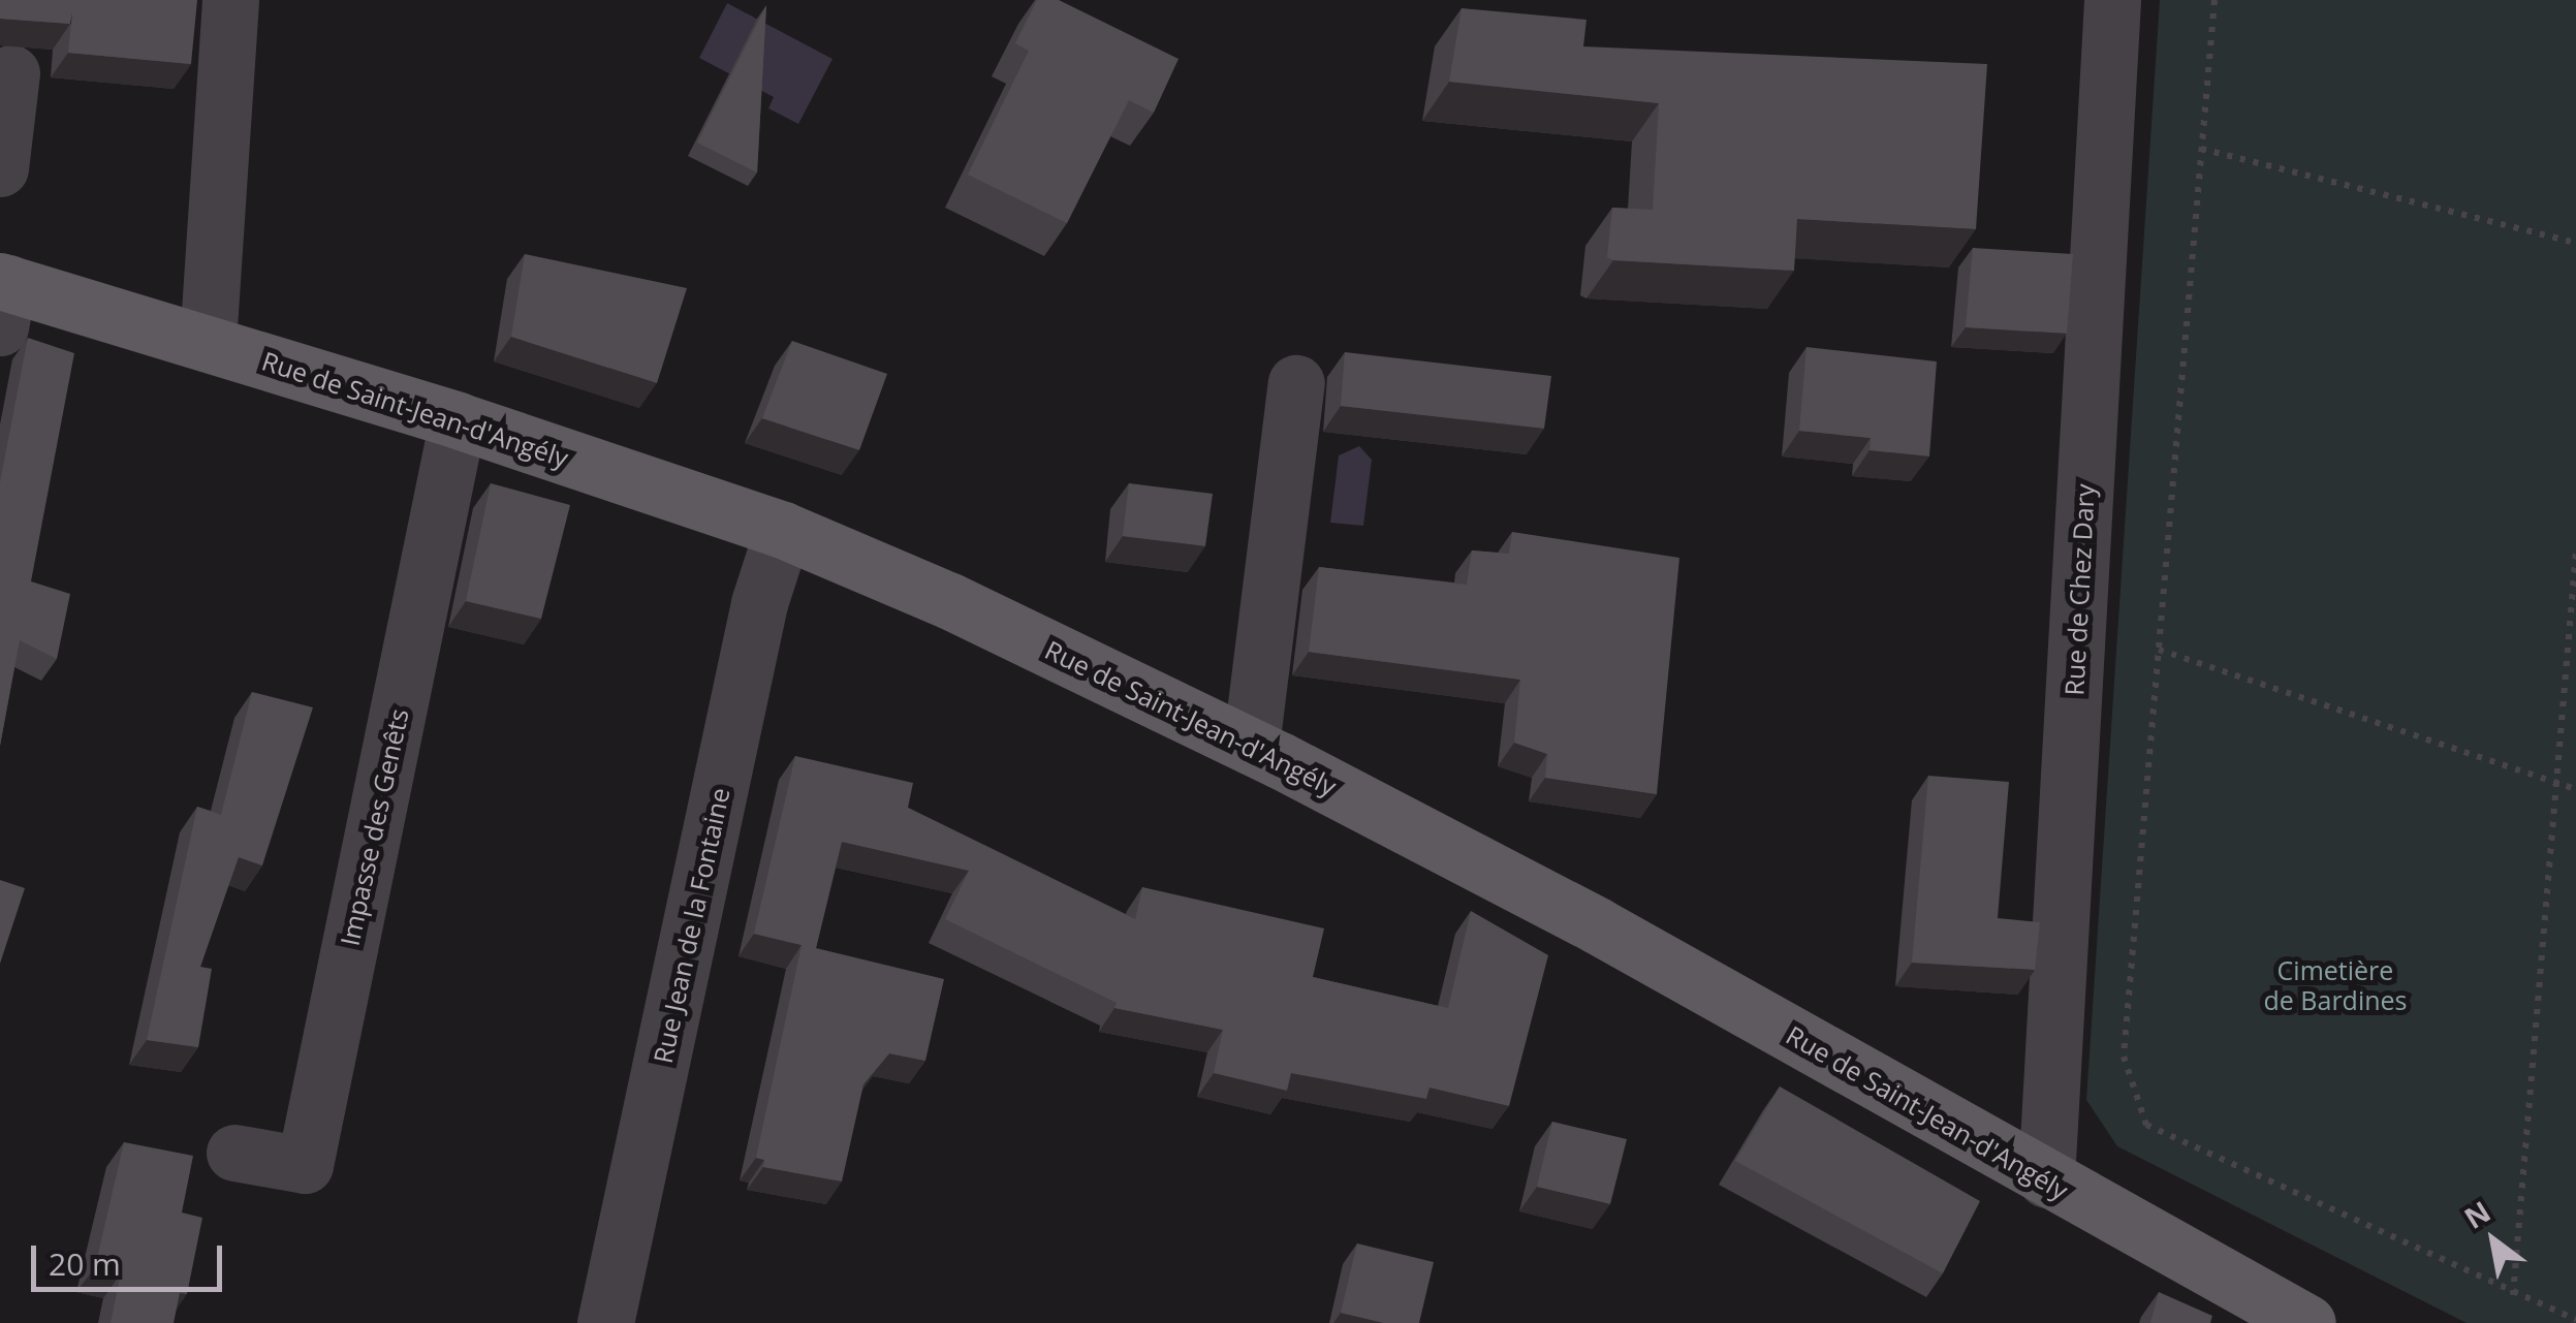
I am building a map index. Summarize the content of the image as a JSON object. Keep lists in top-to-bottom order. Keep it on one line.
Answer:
{"streets":{"main road":["Rue de Saint-Jean-d'Angély"],"street":["Rue de Chez Dary","Impasse des Genêts","Rue Jean de la Fontaine"]},"crossings":[["Rue de Saint-Jean-d'Angély","Rue de Chez Dary"],["Rue de Saint-Jean-d'Angély","Impasse des Genêts"],["Rue de Saint-Jean-d'Angély","Rue Jean de la Fontaine"]],"parks":["Cimetière de Bardines"],"scale_bar":"20 m","north":"top left"}
